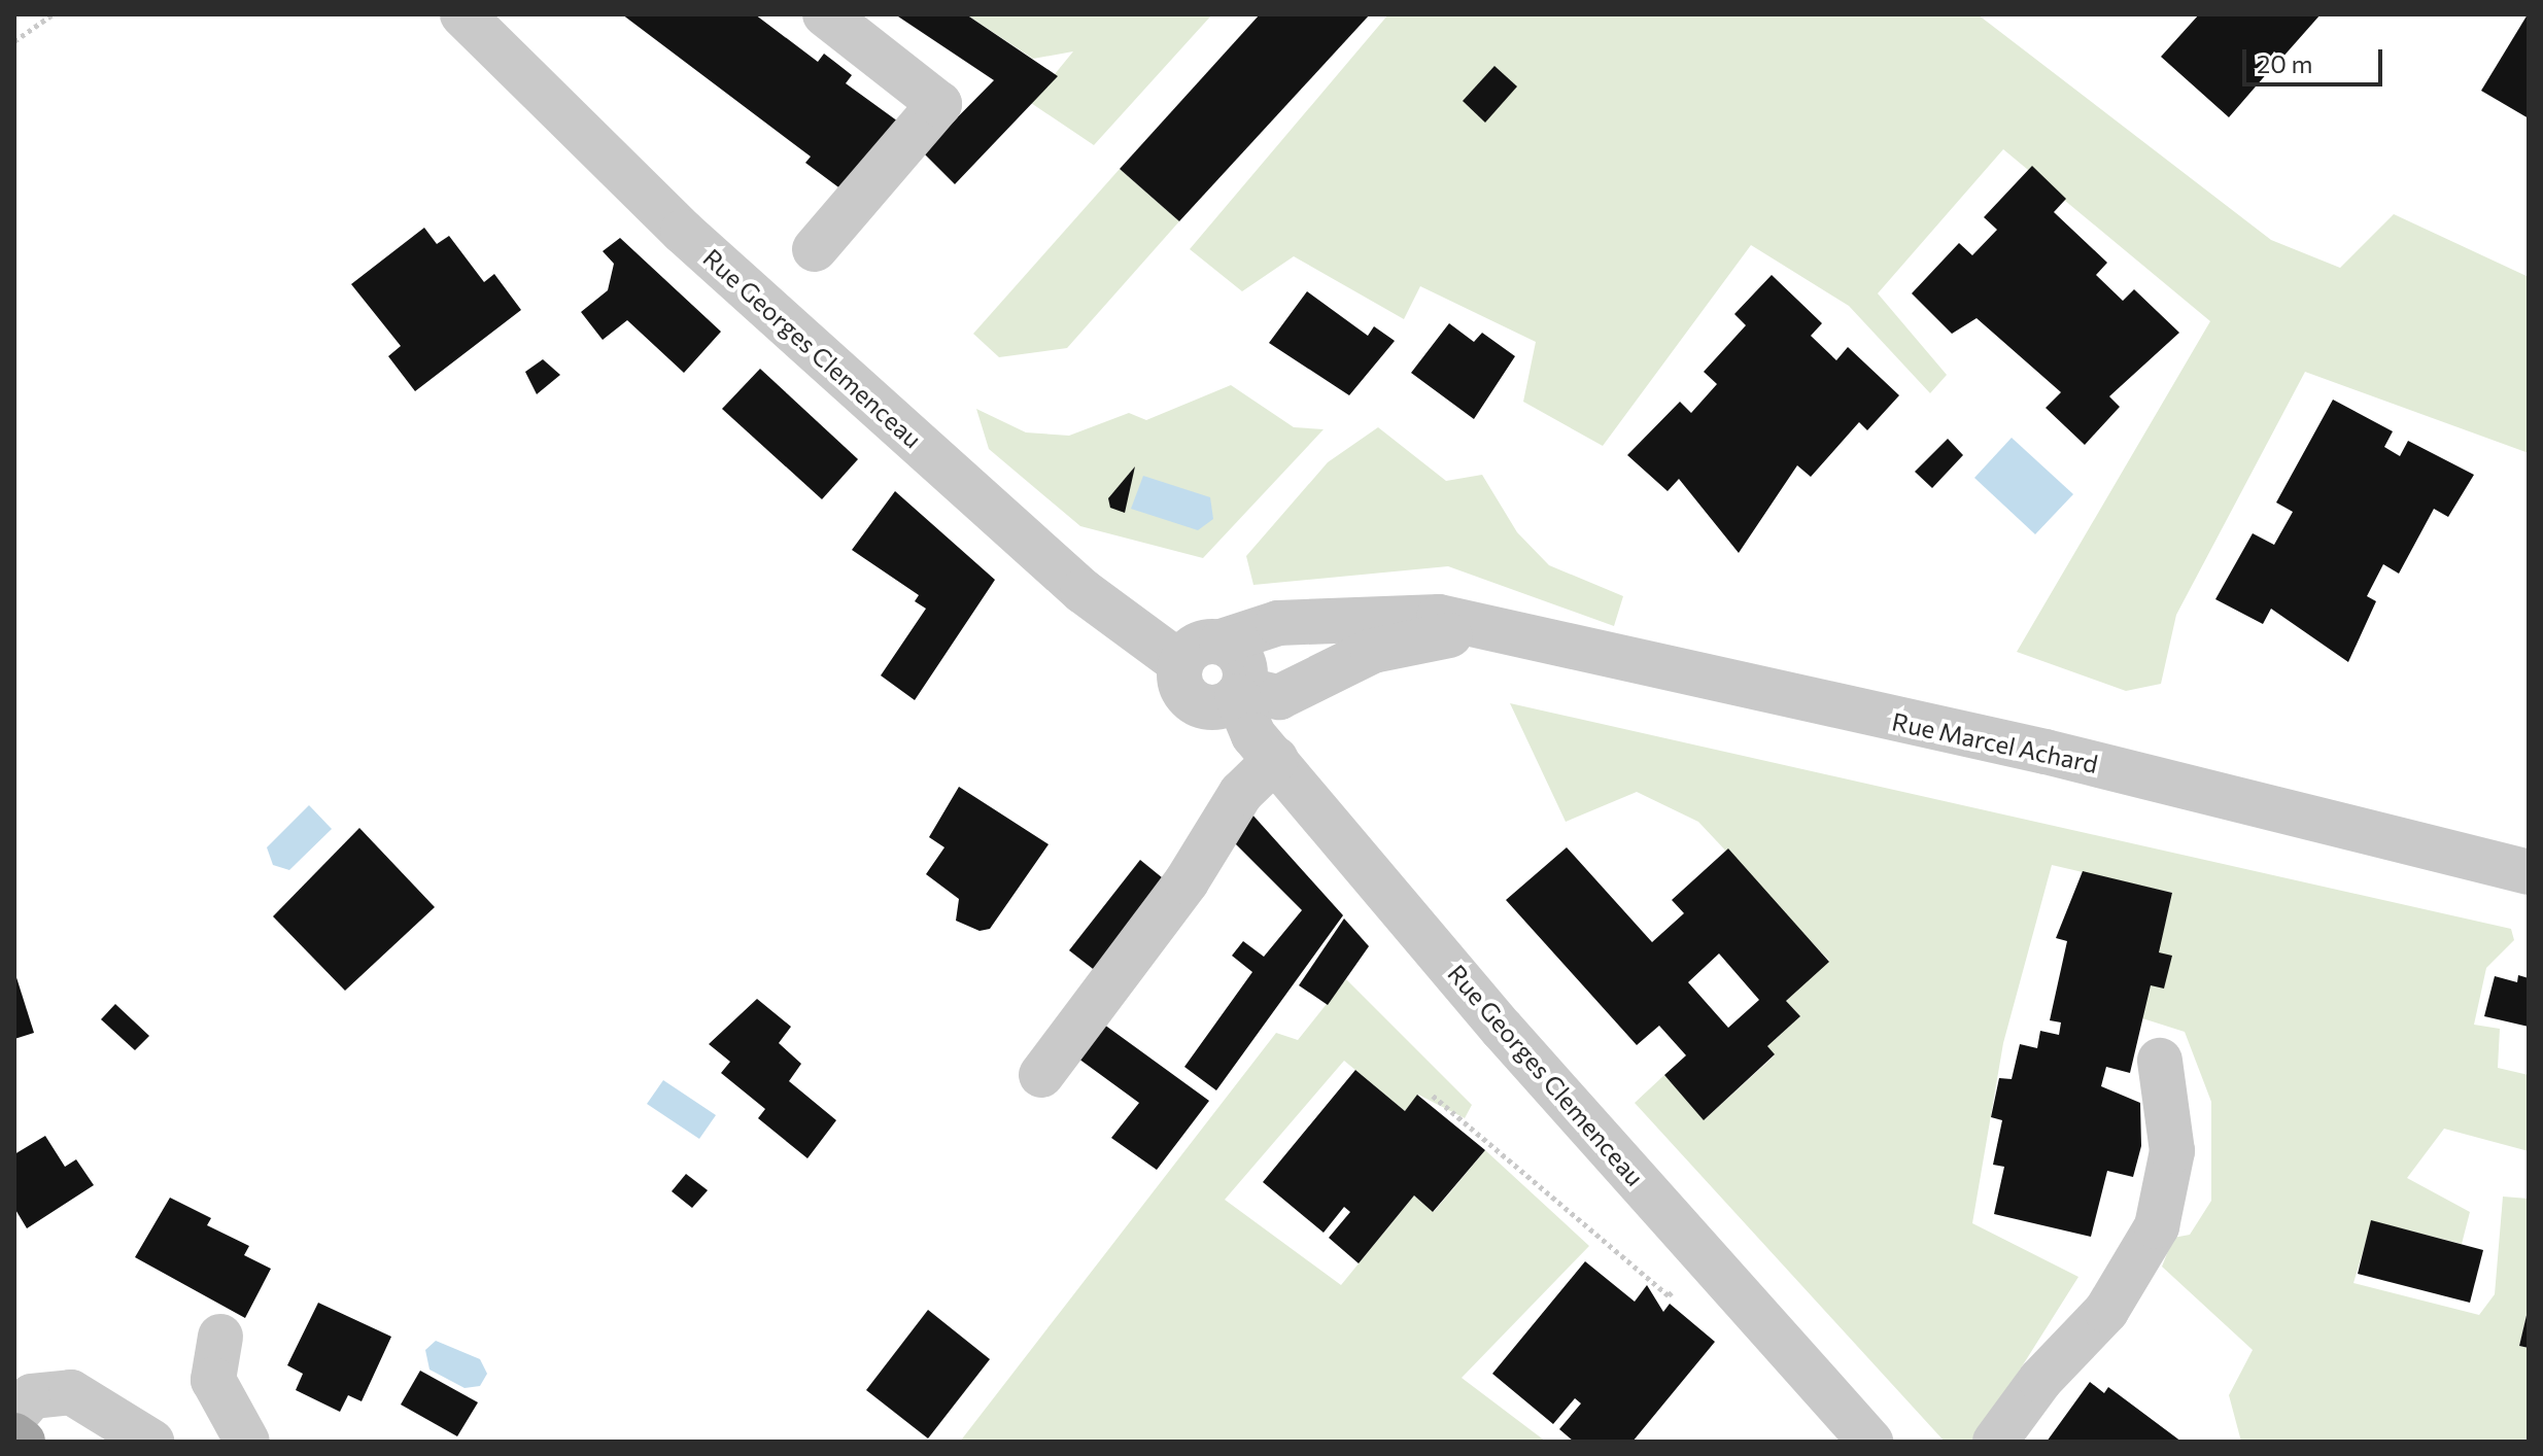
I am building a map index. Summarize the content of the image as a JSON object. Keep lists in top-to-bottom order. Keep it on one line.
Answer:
{"streets":{"street":["Rue Georges Clemenceau","Rue Marcel Achard"]},"crossings":[["Rue Georges Clemenceau","Rue Marcel Achard"]],"scale_bar":"20 m"}
